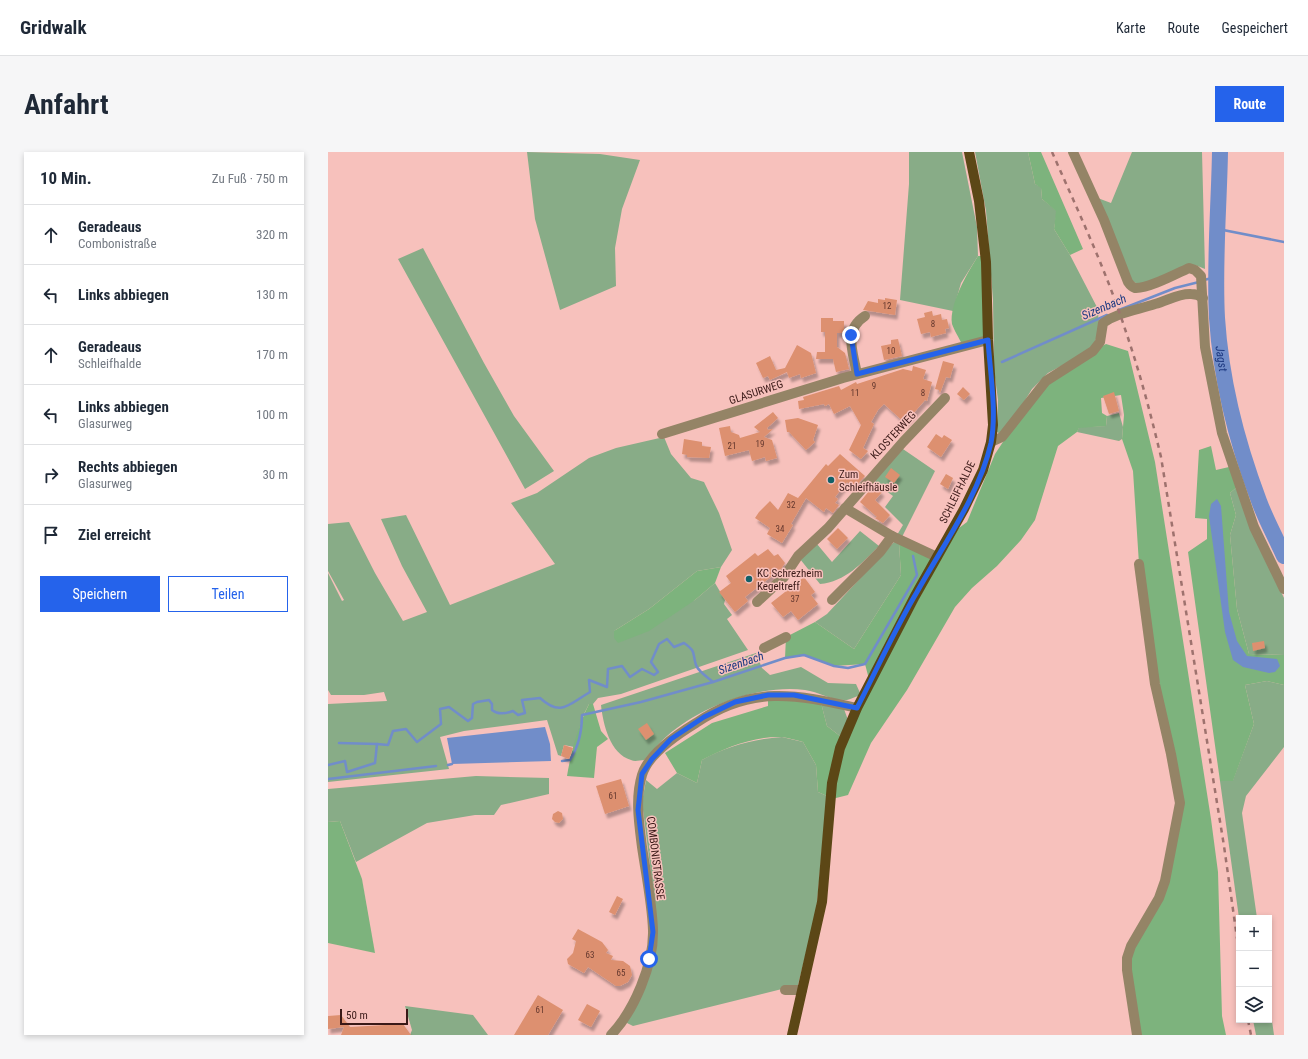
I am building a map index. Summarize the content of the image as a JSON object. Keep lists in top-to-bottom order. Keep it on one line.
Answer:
{"streets":{"main road":["SCHLEIFHALDE"],"street":["GLASURWEG","KLOSTERWEG","COMBONISTRASSE"]},"crossings":[["GLASURWEG","SCHLEIFHALDE"],["SCHLEIFHALDE","COMBONISTRASSE"]],"water":["Sizenbach","Jagst"],"places":["Zum Schleifhäusle","KC Schrezheim Kegeltreff"],"house_numbers":["12","8","10","9","11","8","19","21","32","34","37","61","63","65","61"],"scale_bar":"50 m","page":{"header":"Gridwalk","nav":["Karte","Route","Gespeichert"],"buttons":["Route",["Speichern","Teilen"]],"title":"Anfahrt","heading":["10 Min.","Zu Fuß · 750 m"],"list":[["Geradeaus","Combonistraße","320 m"],["Links abbiegen","130 m"],["Geradeaus","Schleifhalde","170 m"],["Links abbiegen","Glasurweg","100 m"],["Rechts abbiegen","Glasurweg","30 m"],"Ziel erreicht"],"map_buttons":["+","−"],"scale":"50 m"}}
